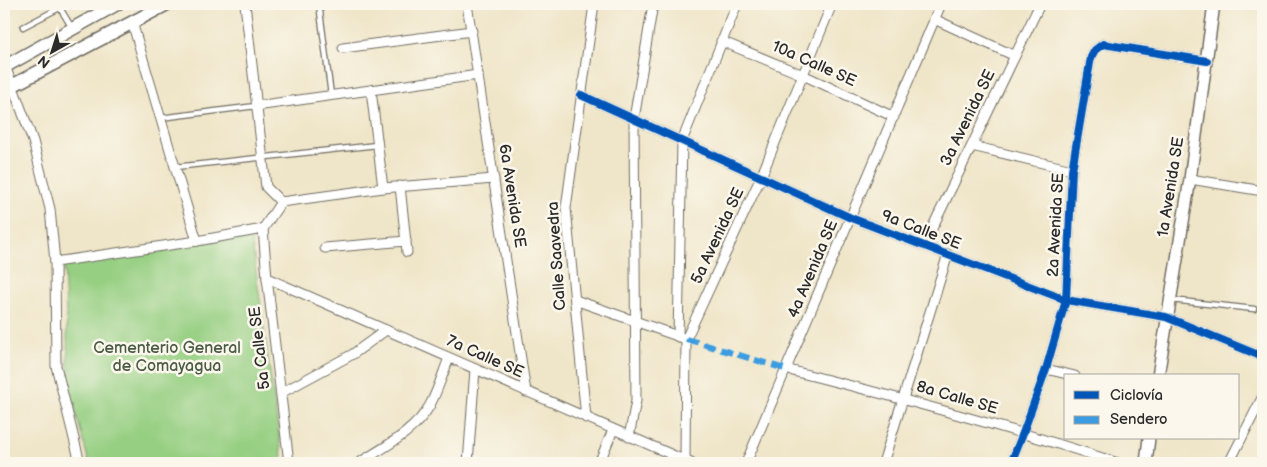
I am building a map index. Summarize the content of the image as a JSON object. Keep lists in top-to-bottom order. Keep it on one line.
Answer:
{"streets":{"street":["10a Calle SE","3a Avenida SE","1a Avenida SE","6a Avenida SE","2a Avenida SE","9a Calle SE","5a Avenida SE","Calle Saavedra","4a Avenida SE","5a Calle SE","7a Calle SE","8a Calle SE"]},"crossings":[["10a Calle SE","5a Avenida SE"],["10a Calle SE","4a Avenida SE"],["3a Avenida SE","9a Calle SE"],["1a Avenida SE","2a Avenida SE"],["1a Avenida SE","9a Calle SE"],["6a Avenida SE","7a Calle SE"],["2a Avenida SE","9a Calle SE"],["2a Avenida SE","8a Calle SE"],["9a Calle SE","5a Avenida SE"],["9a Calle SE","Calle Saavedra"],["9a Calle SE","4a Avenida SE"],["5a Avenida SE","7a Calle SE"],["Calle Saavedra","7a Calle SE"],["4a Avenida SE","8a Calle SE"],["5a Calle SE","7a Calle SE"]],"parks":["Cementerio General de Comayagua"],"legend":["Ciclovía","Sendero"],"north":"bottom left"}
